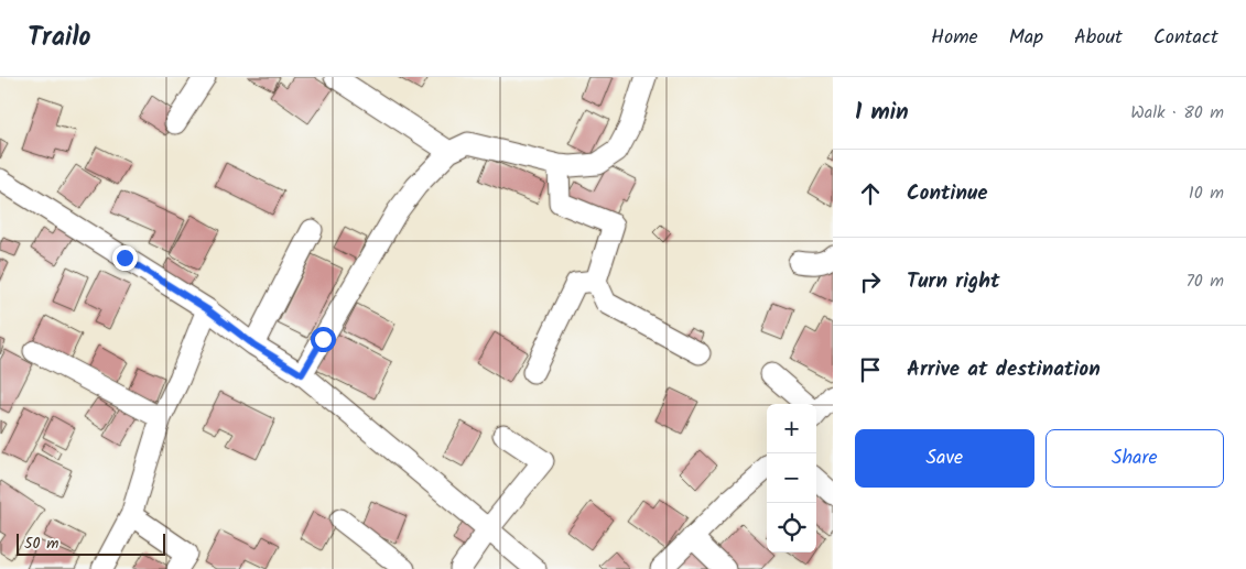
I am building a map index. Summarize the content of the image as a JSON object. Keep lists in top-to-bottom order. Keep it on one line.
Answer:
{"scale_bar":"50 m","page":{"header":"Trailo","nav":["Home","Map","About","Contact"],"heading":["1 min","Walk · 80 m"],"list":[["Continue","10 m"],["Turn right","70 m"],"Arrive at destination"],"map_buttons":["+","−"],"buttons":["Save","Share"],"scale":"50 m"}}
